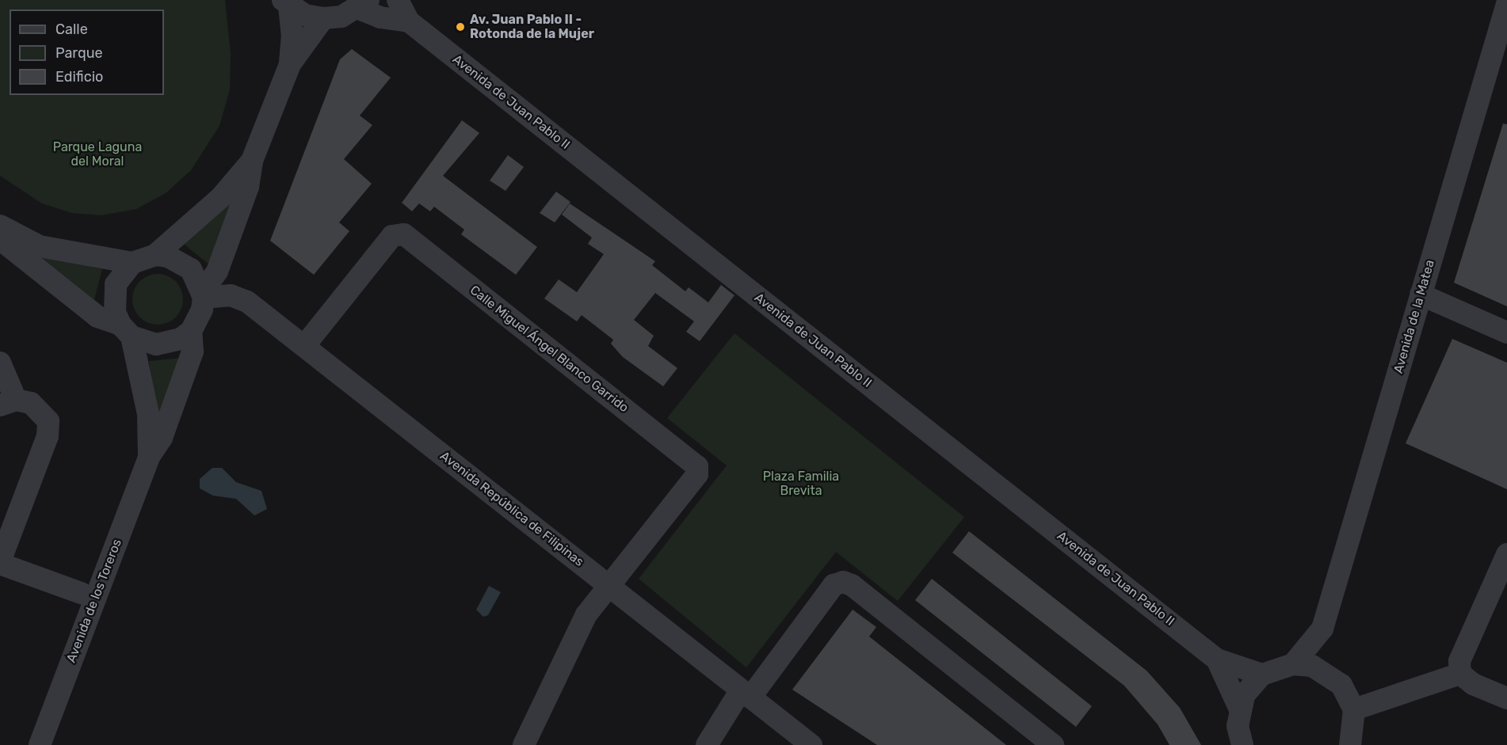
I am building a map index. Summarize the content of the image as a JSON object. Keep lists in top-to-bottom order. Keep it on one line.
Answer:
{"streets":{"street":["Avenida de Juan Pablo II","Avenida de la Matea","Calle Miguel Ángel Blanco Garrido","Avenida República de Filipinas","Avenida de los Toreros"]},"crossings":[["Calle Miguel Ángel Blanco Garrido","Avenida República de Filipinas"],["Avenida República de Filipinas","Avenida de los Toreros"]],"parks":["Parque Laguna del Moral","Plaza Familia Brevita"],"places":["Av. Juan Pablo II - Rotonda de la Mujer"],"legend":["Calle","Parque","Edificio"]}
